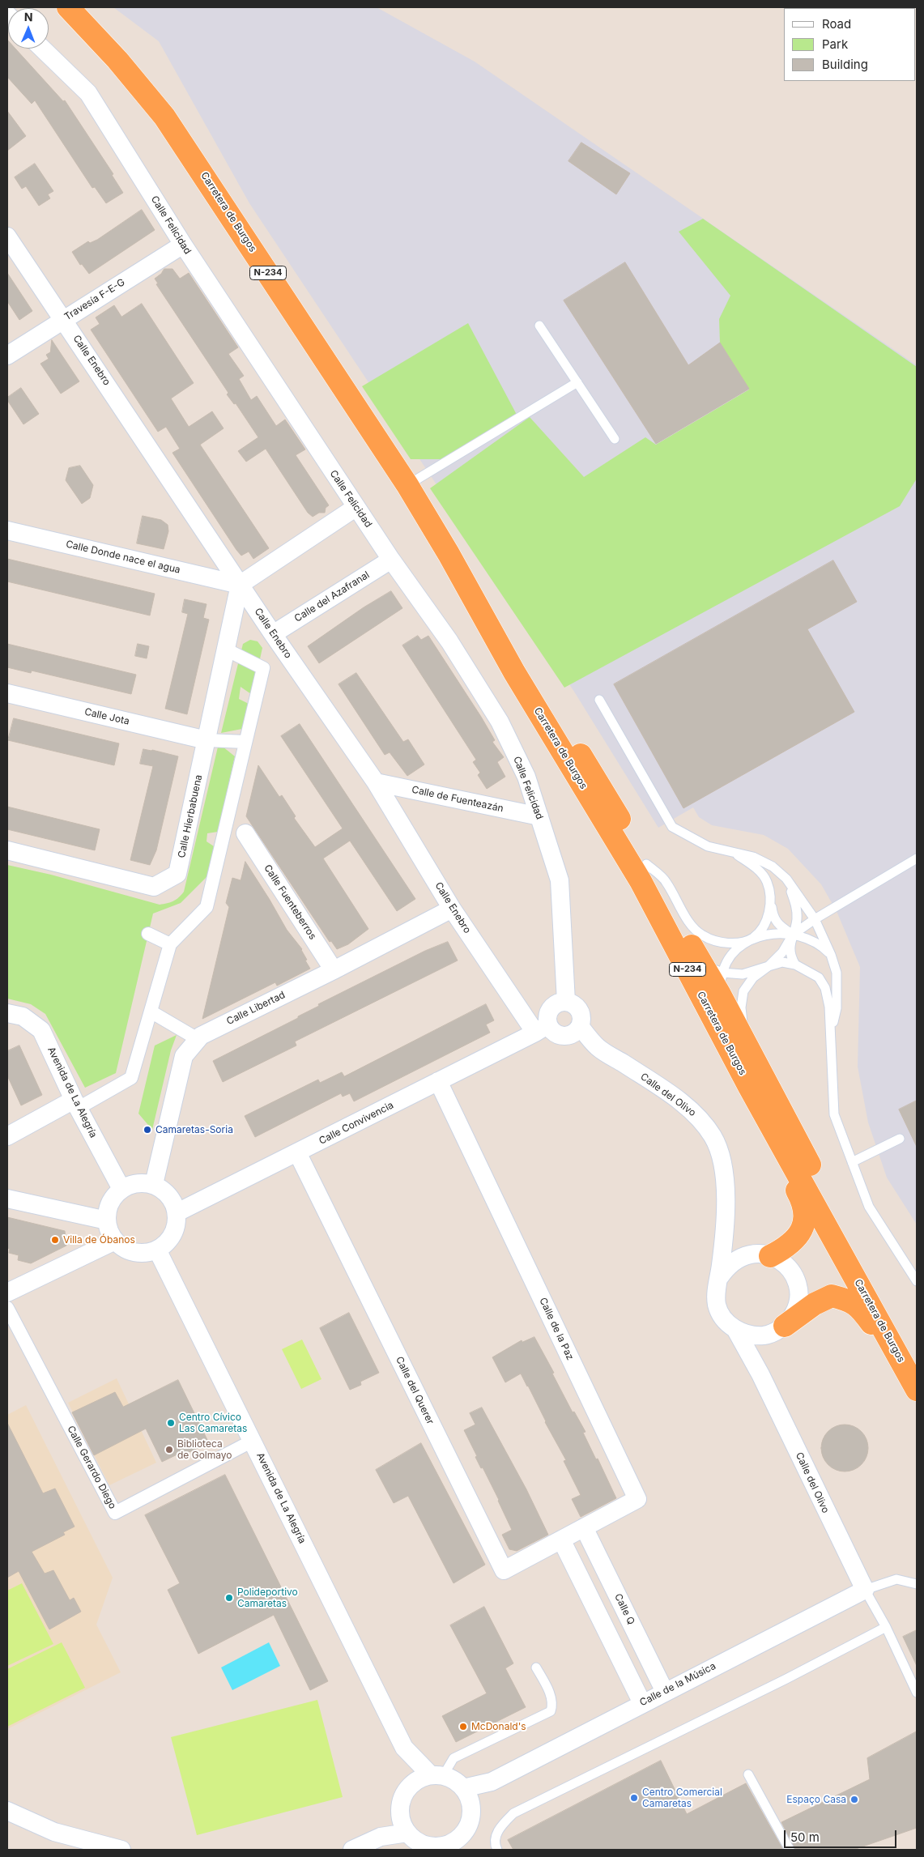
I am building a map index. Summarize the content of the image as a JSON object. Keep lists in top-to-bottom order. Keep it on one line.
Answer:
{"streets":{"highway":["Carretera de Burgos","N-234"],"street":["Calle Felicidad","Travesía F-E-G","Calle Enebro","Calle Donde nace el agua","Calle del Azafranal","Calle Jota","Calle de Fuenteazán","Calle Hierbabuena","Calle Fuenteberros","Calle Libertad","Avenida de La Alegría","Calle del Olivo","Calle Convivencia","Calle de la Paz","Calle del Querer","Calle Gerardo Diego","Calle Q","Calle de la Música"]},"crossings":[["Calle Felicidad","Travesía F-E-G"],["Calle Felicidad","Calle Enebro"],["Calle Felicidad","Calle del Azafranal"],["Calle Felicidad","Calle de Fuenteazán"],["Calle Felicidad","Calle del Olivo"],["Calle Felicidad","Calle Convivencia"],["Travesía F-E-G","Calle Enebro"],["Calle Enebro","Calle Donde nace el agua"],["Calle Enebro","Calle del Azafranal"],["Calle Enebro","Calle de Fuenteazán"],["Calle Enebro","Calle Hierbabuena"],["Calle Enebro","Calle Libertad"],["Calle Enebro","Calle del Olivo"],["Calle Enebro","Calle Convivencia"],["Calle Donde nace el agua","Calle Hierbabuena"],["Calle Jota","Calle Hierbabuena"],["Calle Fuenteberros","Calle Libertad"],["Calle Libertad","Avenida de La Alegría"],["Calle Libertad","Calle Convivencia"],["Avenida de La Alegría","Calle Convivencia"],["Avenida de La Alegría","Calle Gerardo Diego"],["Avenida de La Alegría","Calle de la Música"],["Calle del Olivo","Calle Convivencia"],["Calle del Olivo","Calle de la Música"],["Calle Convivencia","Calle de la Paz"],["Calle Convivencia","Calle del Querer"],["Calle de la Paz","Calle del Querer"],["Calle de la Paz","Calle Q"],["Calle Q","Calle de la Música"]],"places":["Camaretas-Soria","Villa de Óbanos","Centro Cívico Las Camaretas","Biblioteca de Golmayo","Polideportivo Camaretas","McDonald's","Centro Comercial Camaretas","Espaço Casa"],"legend":["Road","Park","Building"],"scale_bar":"50 m","north":"top"}
